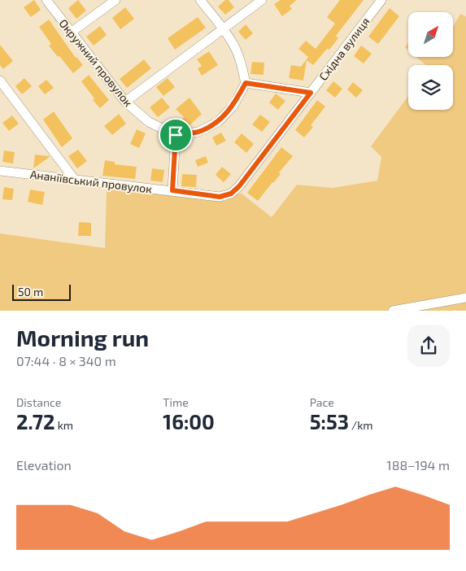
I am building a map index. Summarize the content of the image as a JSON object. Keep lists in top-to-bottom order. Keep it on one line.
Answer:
{"streets":{"street":["Східна вулиця","Окружний провулок","Ананіївський провулок"]},"crossings":[["Східна вулиця","Ананіївський провулок"]],"scale_bar":"50 m","north":"top right","page":{"scale":"50 m","heading":["Morning run","07:44 · 8 × 340 m"],"stats":[["Distance","2.72 km"],["Time","16:00"],["Pace","5:53 /km"]],"chart":["Elevation","188–194 m"]}}
